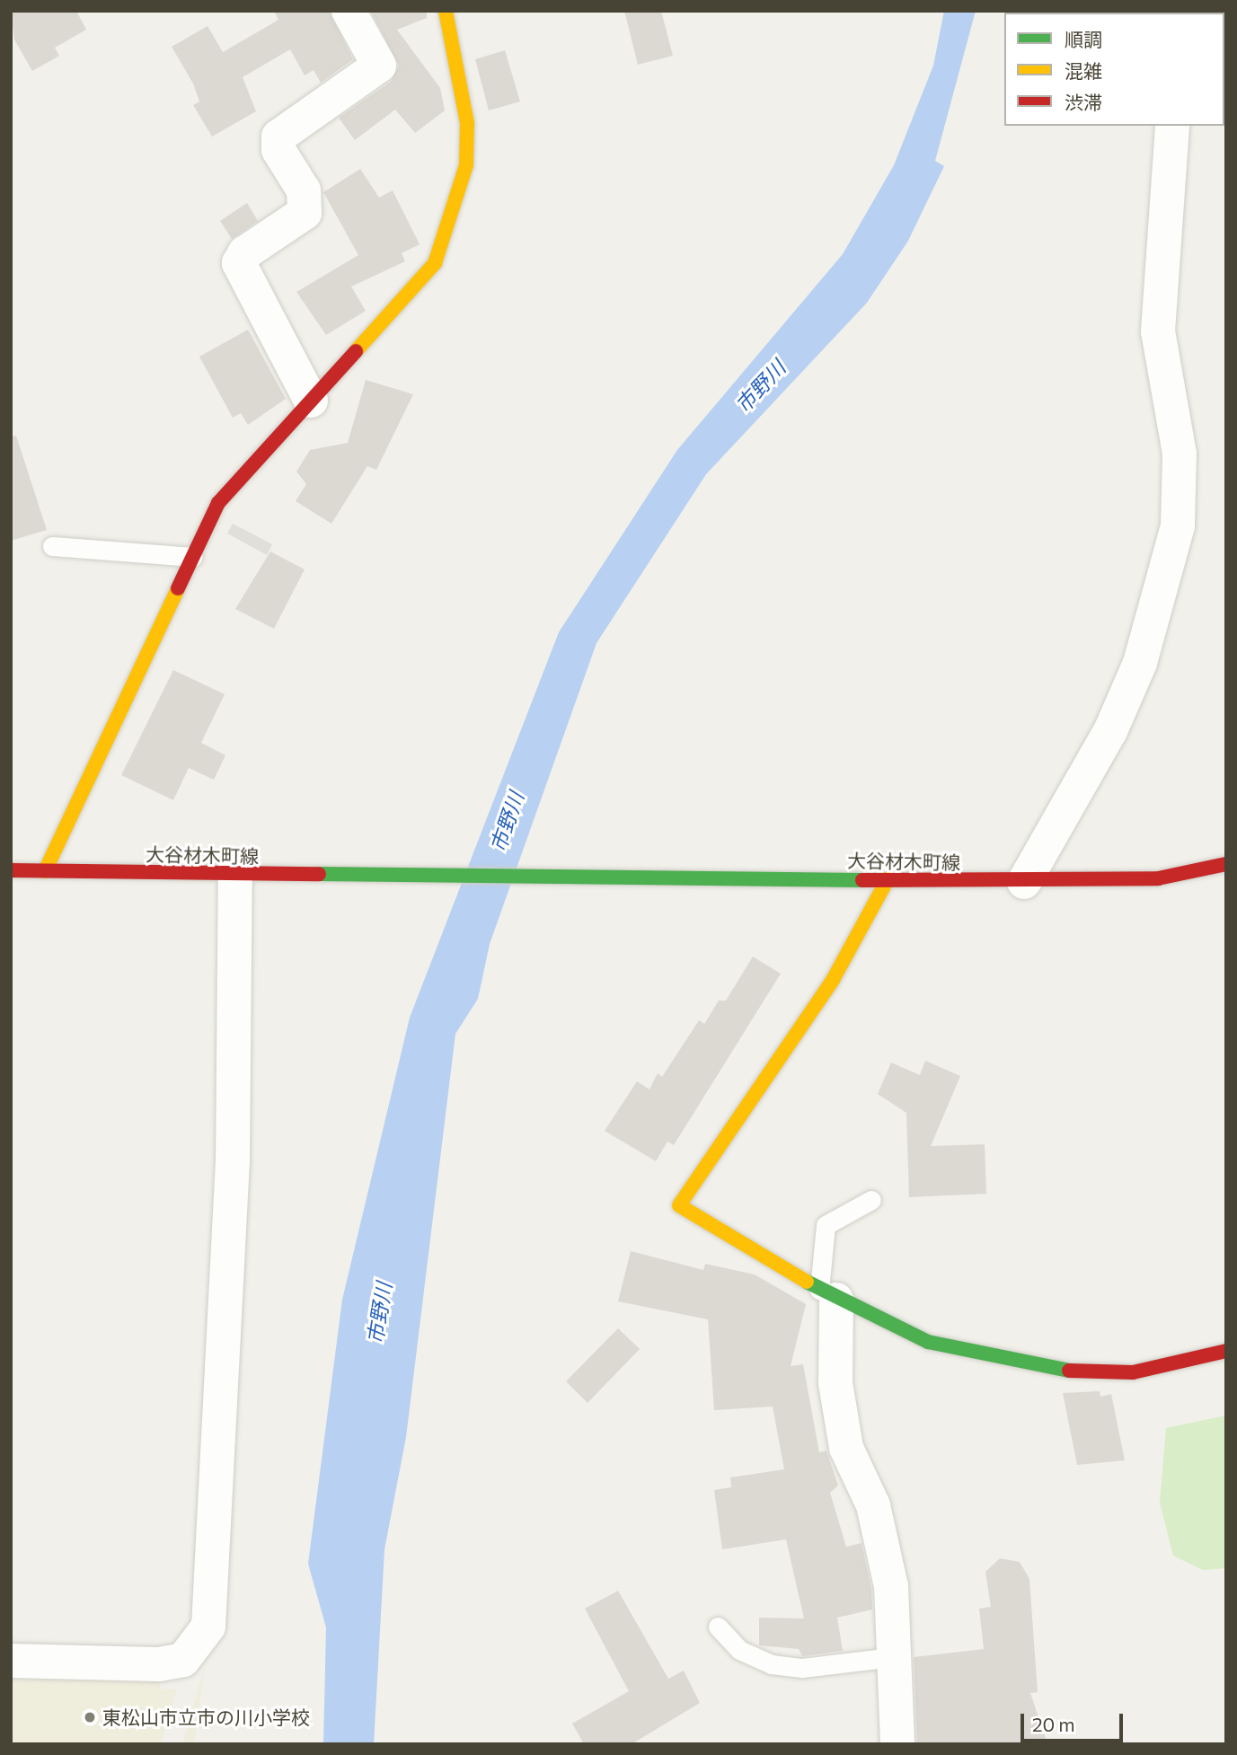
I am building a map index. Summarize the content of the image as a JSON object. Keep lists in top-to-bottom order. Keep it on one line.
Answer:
{"streets":{"street":["大谷材木町線"]},"water":["市野川"],"places":["東松山市立市の川小学校"],"legend":["順調","混雑","渋滞"],"scale_bar":"20 m"}
